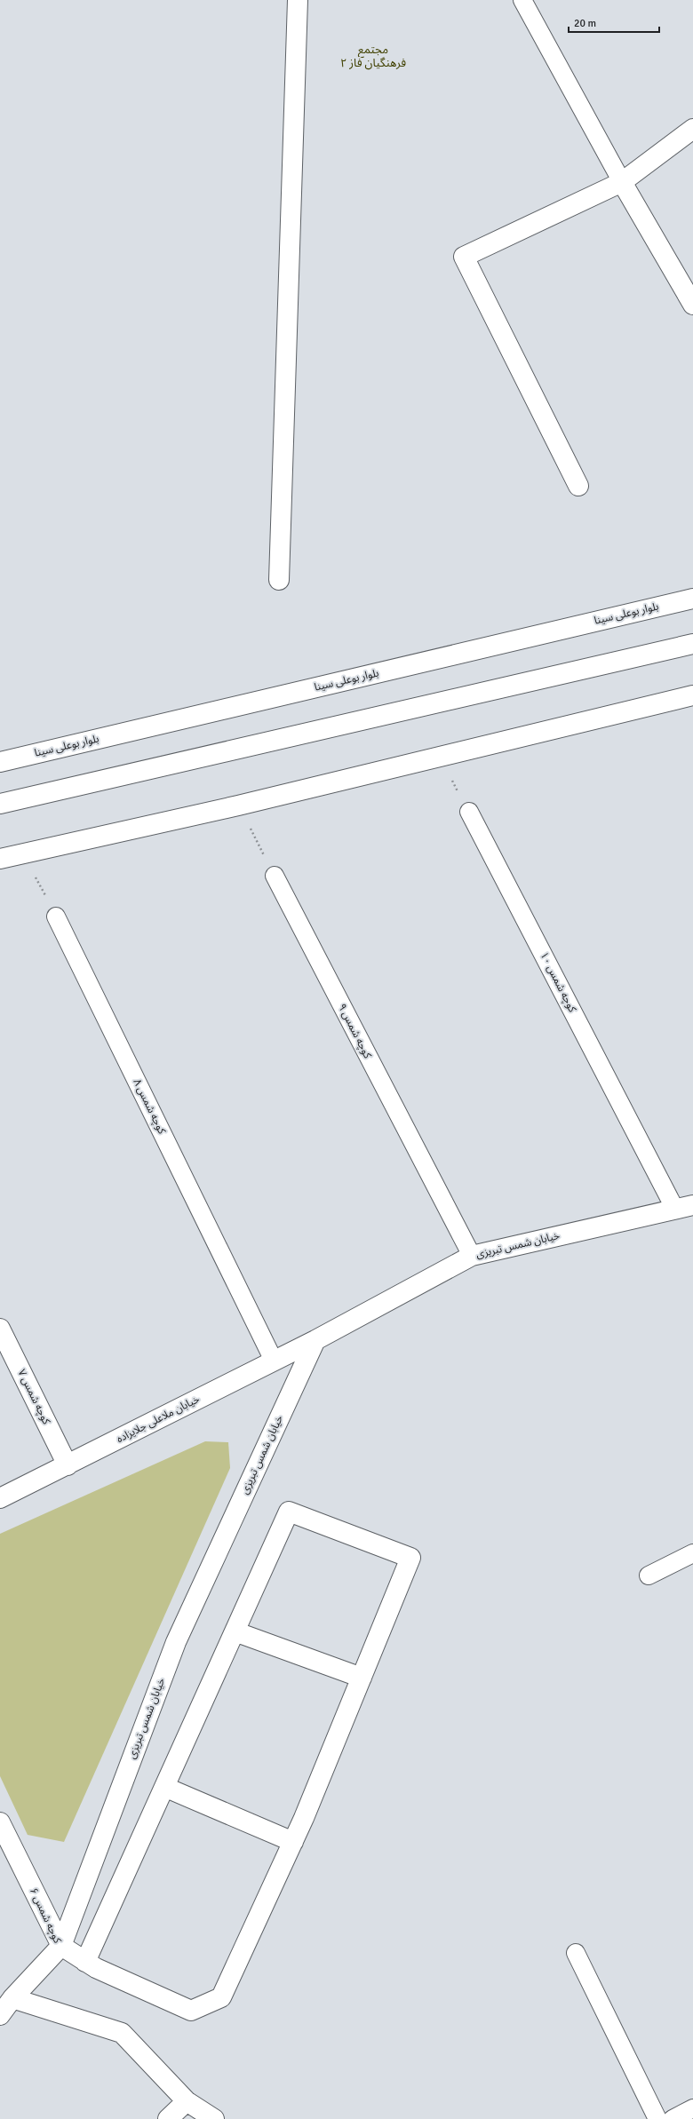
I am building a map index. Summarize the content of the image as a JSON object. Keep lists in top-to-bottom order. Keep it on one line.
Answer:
{"streets":{"street":["بلوار بوعلی سینا","خیابان شمس تبریزی","کوچه شمس ۷","خیابان ملاعلی جلایزاده","کوچه شمس ۶"],"lane":["کوچه شمس ۱۰","کوچه شمس ۹","کوچه شمس ۸"]},"crossings":[["کوچه شمس ۱۰","خیابان شمس تبریزی"],["کوچه شمس ۹","خیابان شمس تبریزی"],["کوچه شمس ۸","خیابان ملاعلی جلایزاده"],["خیابان شمس تبریزی","خیابان ملاعلی جلایزاده"],["خیابان شمس تبریزی","کوچه شمس ۶"],["کوچه شمس ۷","خیابان ملاعلی جلایزاده"]],"districts":["مجتمع فرهنگیان فاز ۲"],"scale_bar":"20 m"}
